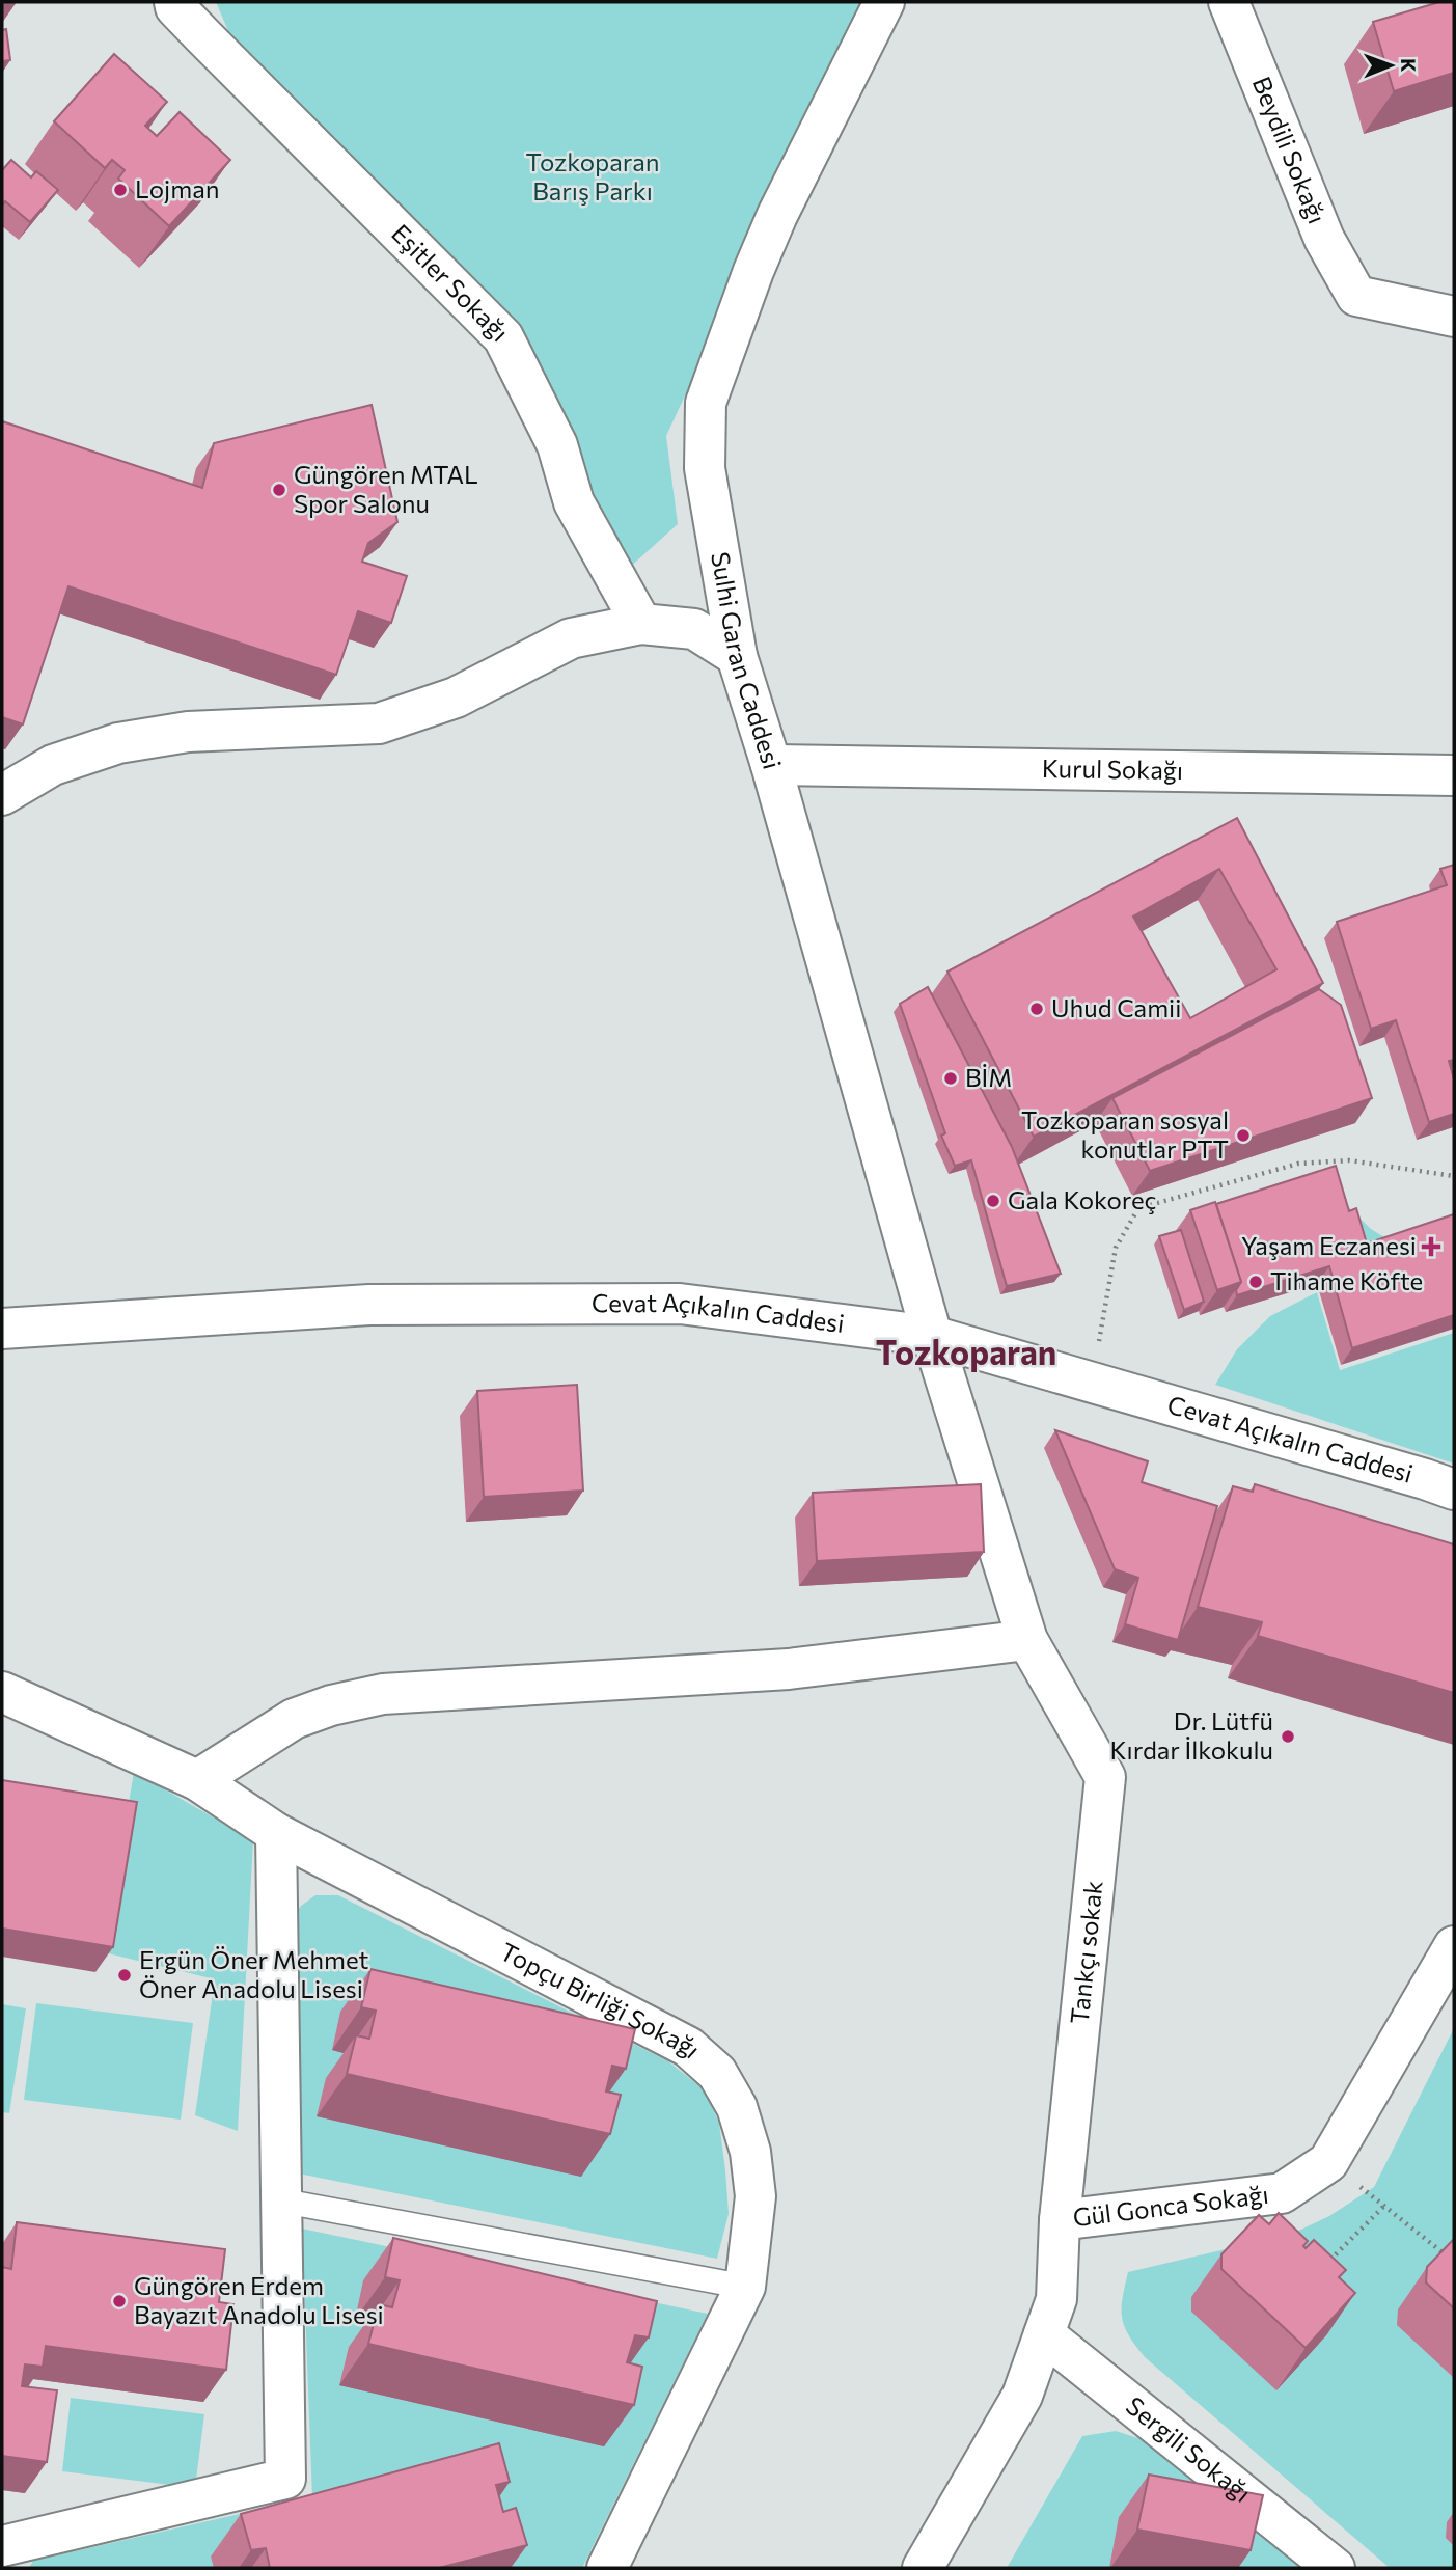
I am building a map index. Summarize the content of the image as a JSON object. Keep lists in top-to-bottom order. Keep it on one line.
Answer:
{"streets":{"street":["Beydili Sokağı","Eşitler Sokağı","Sulhi Garan Caddesi","Kurul Sokağı","Cevat Açıkalın Caddesi","Tankçı sokak","Topçu Birliği Sokağı","Gül Gonca Sokağı","Sergili Sokağı"]},"crossings":[["Sulhi Garan Caddesi","Kurul Sokağı"],["Sulhi Garan Caddesi","Cevat Açıkalın Caddesi"],["Sulhi Garan Caddesi","Tankçı sokak"],["Cevat Açıkalın Caddesi","Tankçı sokak"],["Tankçı sokak","Gül Gonca Sokağı"],["Tankçı sokak","Sergili Sokağı"]],"districts":["Tozkoparan"],"parks":["Tozkoparan Barış Parkı"],"places":{"other":["Lojman","Güngören MTAL Spor Salonu","Uhud Camii","BİM","Tozkoparan sosyal konutlar PTT","Gala Kokoreç","Tihame Köfte","Dr. Lütfü Kırdar İlkokulu","Ergün Öner Mehmet Öner Anadolu Lisesi","Güngören Erdem Bayazıt Anadolu Lisesi"],"health":["Yaşam Eczanesi"]},"north":"right"}
